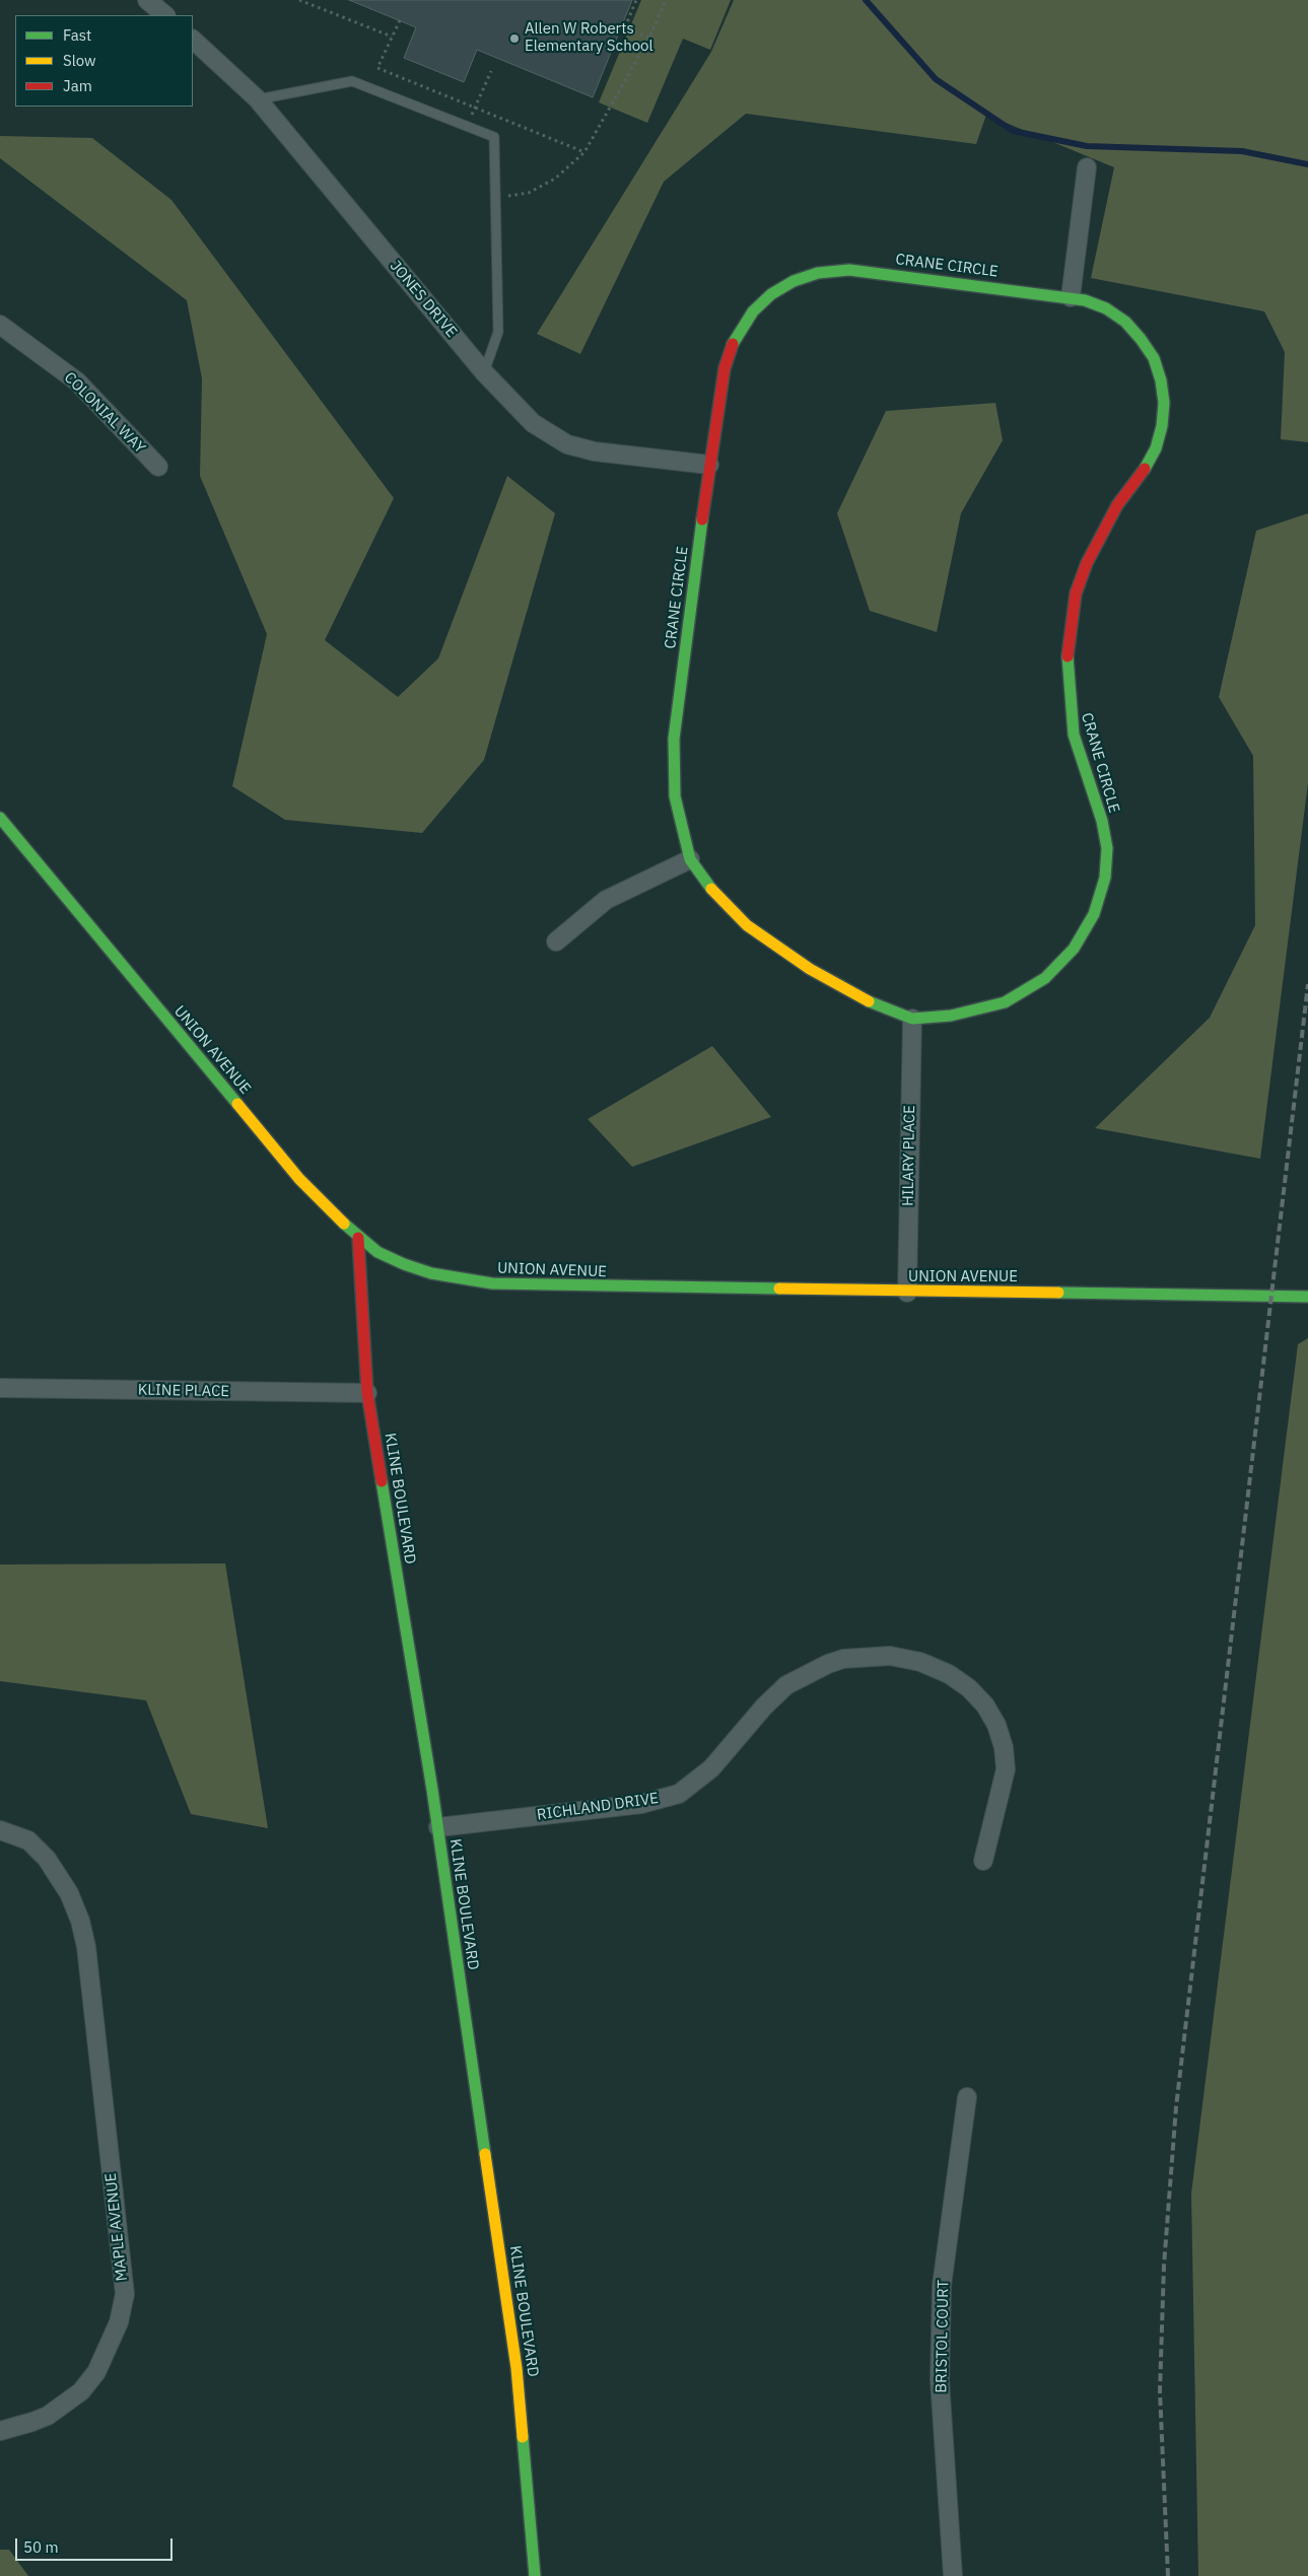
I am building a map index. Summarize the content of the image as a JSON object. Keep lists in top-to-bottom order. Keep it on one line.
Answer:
{"streets":{"street":["CRANE CIRCLE","JONES DRIVE","COLONIAL WAY","UNION AVENUE","HILARY PLACE","KLINE PLACE","KLINE BOULEVARD","RICHLAND DRIVE","MAPLE AVENUE","BRISTOL COURT"]},"crossings":[["CRANE CIRCLE","JONES DRIVE"],["CRANE CIRCLE","HILARY PLACE"],["UNION AVENUE","HILARY PLACE"],["UNION AVENUE","KLINE BOULEVARD"],["KLINE PLACE","KLINE BOULEVARD"],["KLINE BOULEVARD","RICHLAND DRIVE"]],"places":["Allen W Roberts Elementary School"],"legend":["Fast","Slow","Jam"],"scale_bar":"50 m"}
